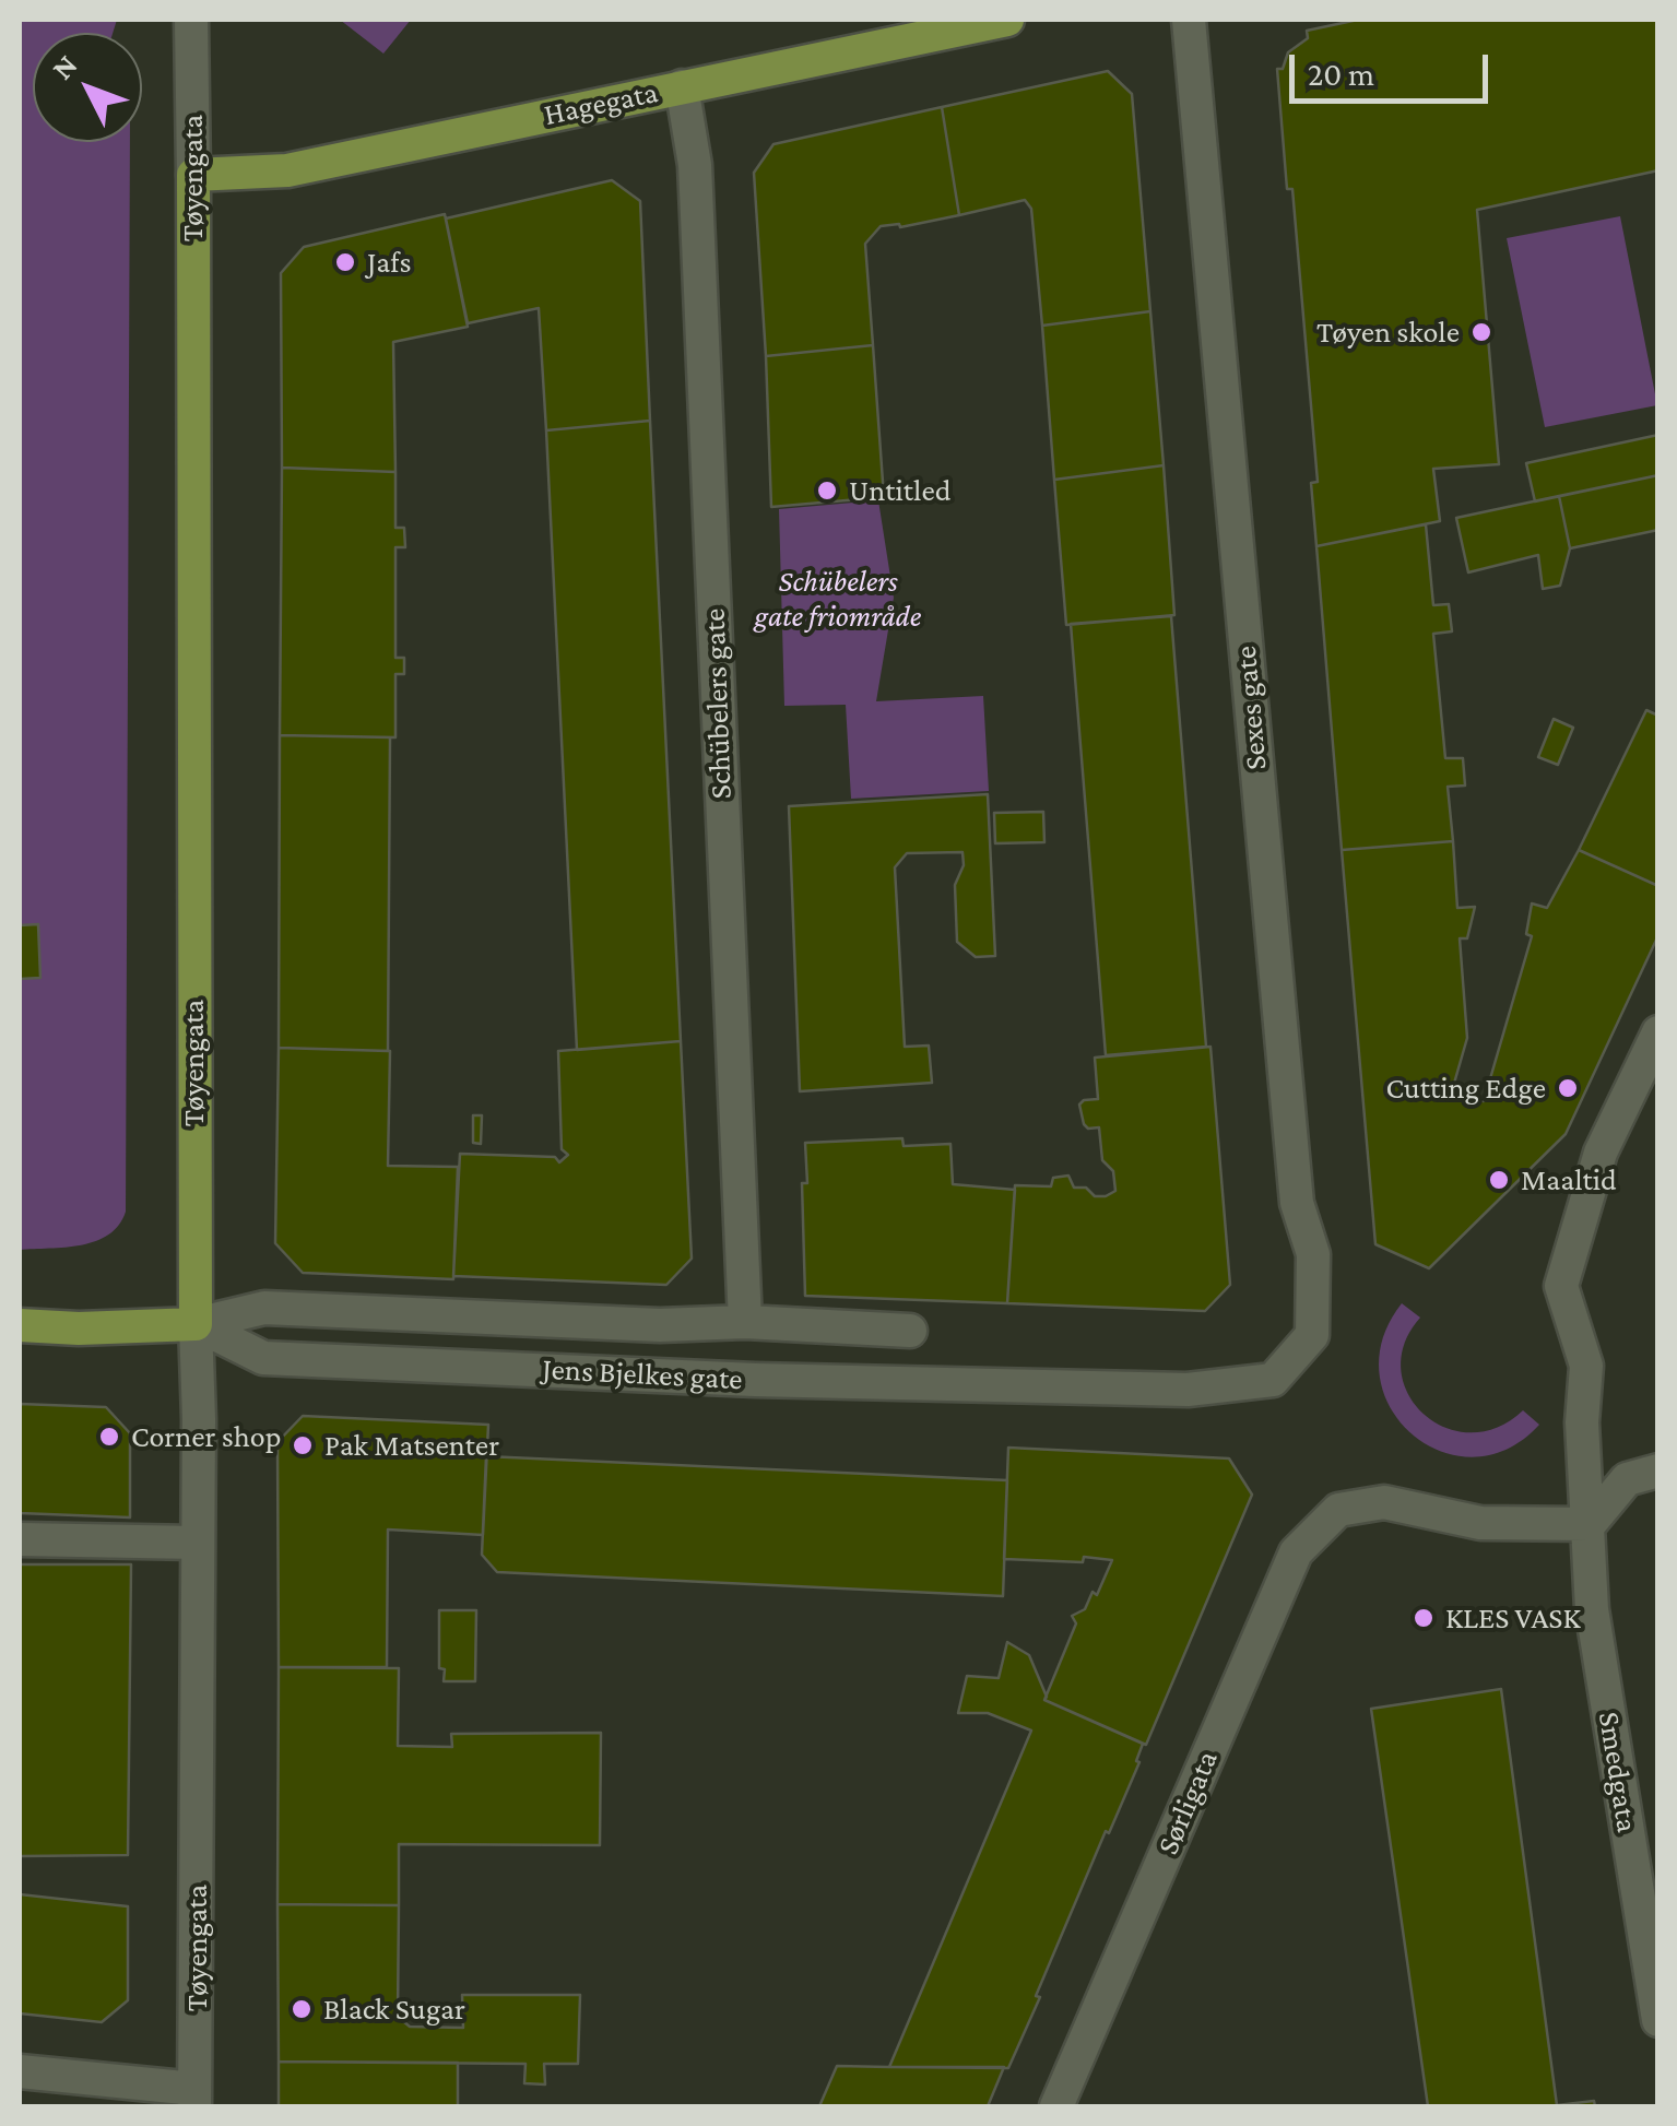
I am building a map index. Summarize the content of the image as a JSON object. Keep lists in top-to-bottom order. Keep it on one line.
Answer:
{"streets":{"main road":["Hagegata","Tøyengata","Jens Bjelkes gate"],"street":["Schübelers gate","Sexes gate","Smedgata","Sørligata"]},"crossings":[["Hagegata","Tøyengata"],["Hagegata","Schübelers gate"],["Tøyengata","Jens Bjelkes gate"],["Sexes gate","Jens Bjelkes gate"],["Smedgata","Sørligata"]],"parks":["Schübelers gate friområde"],"places":["Jafs","Tøyen skole","Untitled","Cutting Edge","Maaltid","Corner shop","Pak Matsenter","KLES VASK","Black Sugar"],"scale_bar":"20 m","north":"top left"}
